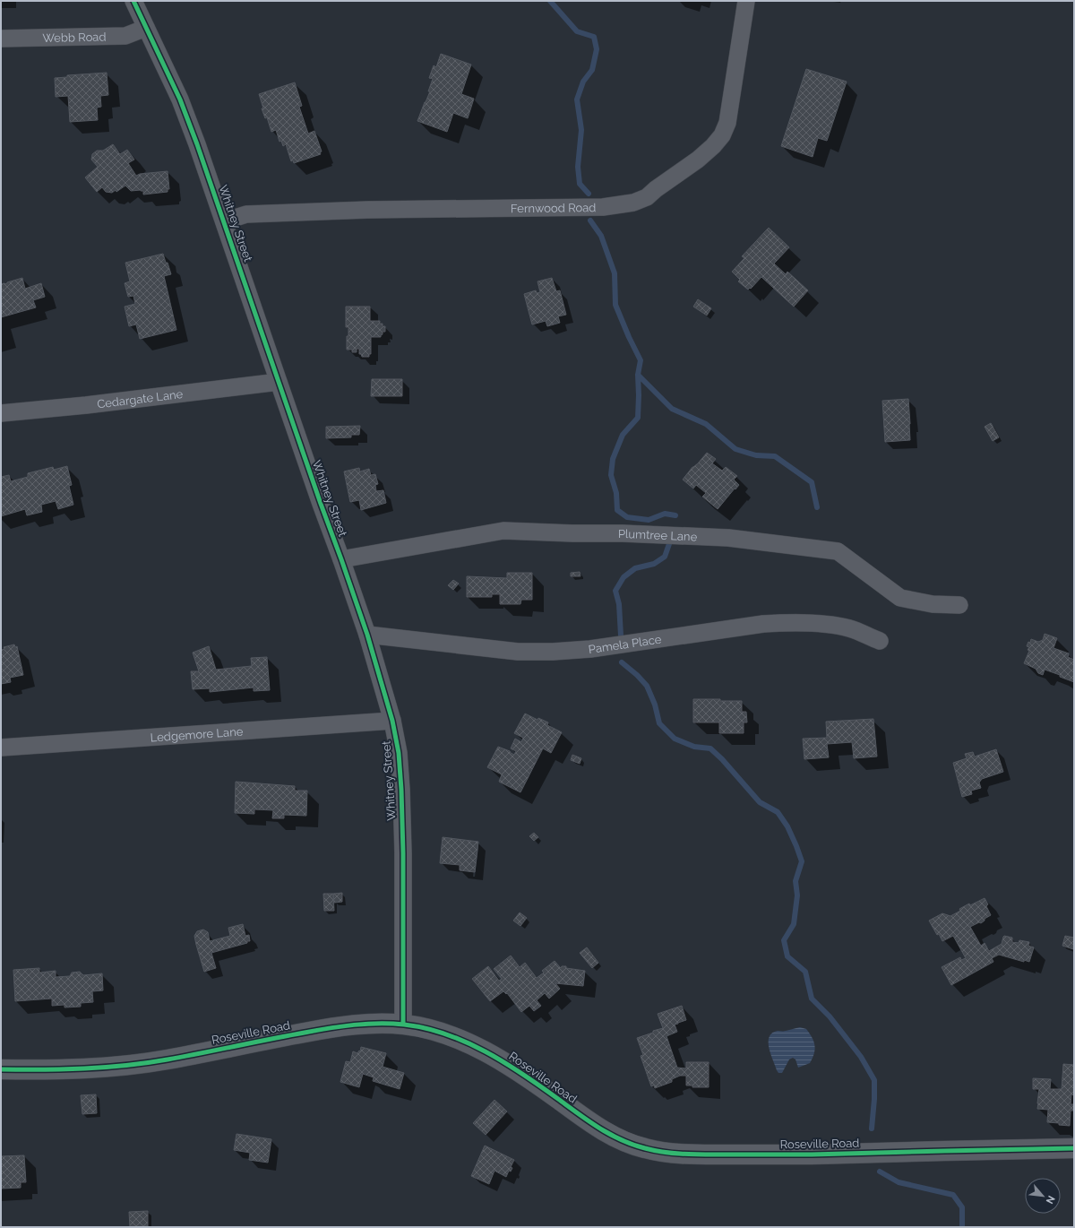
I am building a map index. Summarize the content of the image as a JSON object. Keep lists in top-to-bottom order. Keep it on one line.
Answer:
{"streets":{"street":["Webb Road","Fernwood Road","Whitney Street","Cedargate Lane","Plumtree Lane","Pamela Place","Ledgemore Lane","Roseville Road"]},"crossings":[["Webb Road","Whitney Street"],["Fernwood Road","Whitney Street"],["Whitney Street","Cedargate Lane"],["Whitney Street","Plumtree Lane"],["Whitney Street","Pamela Place"],["Whitney Street","Ledgemore Lane"],["Whitney Street","Roseville Road"]],"north":"bottom right"}
